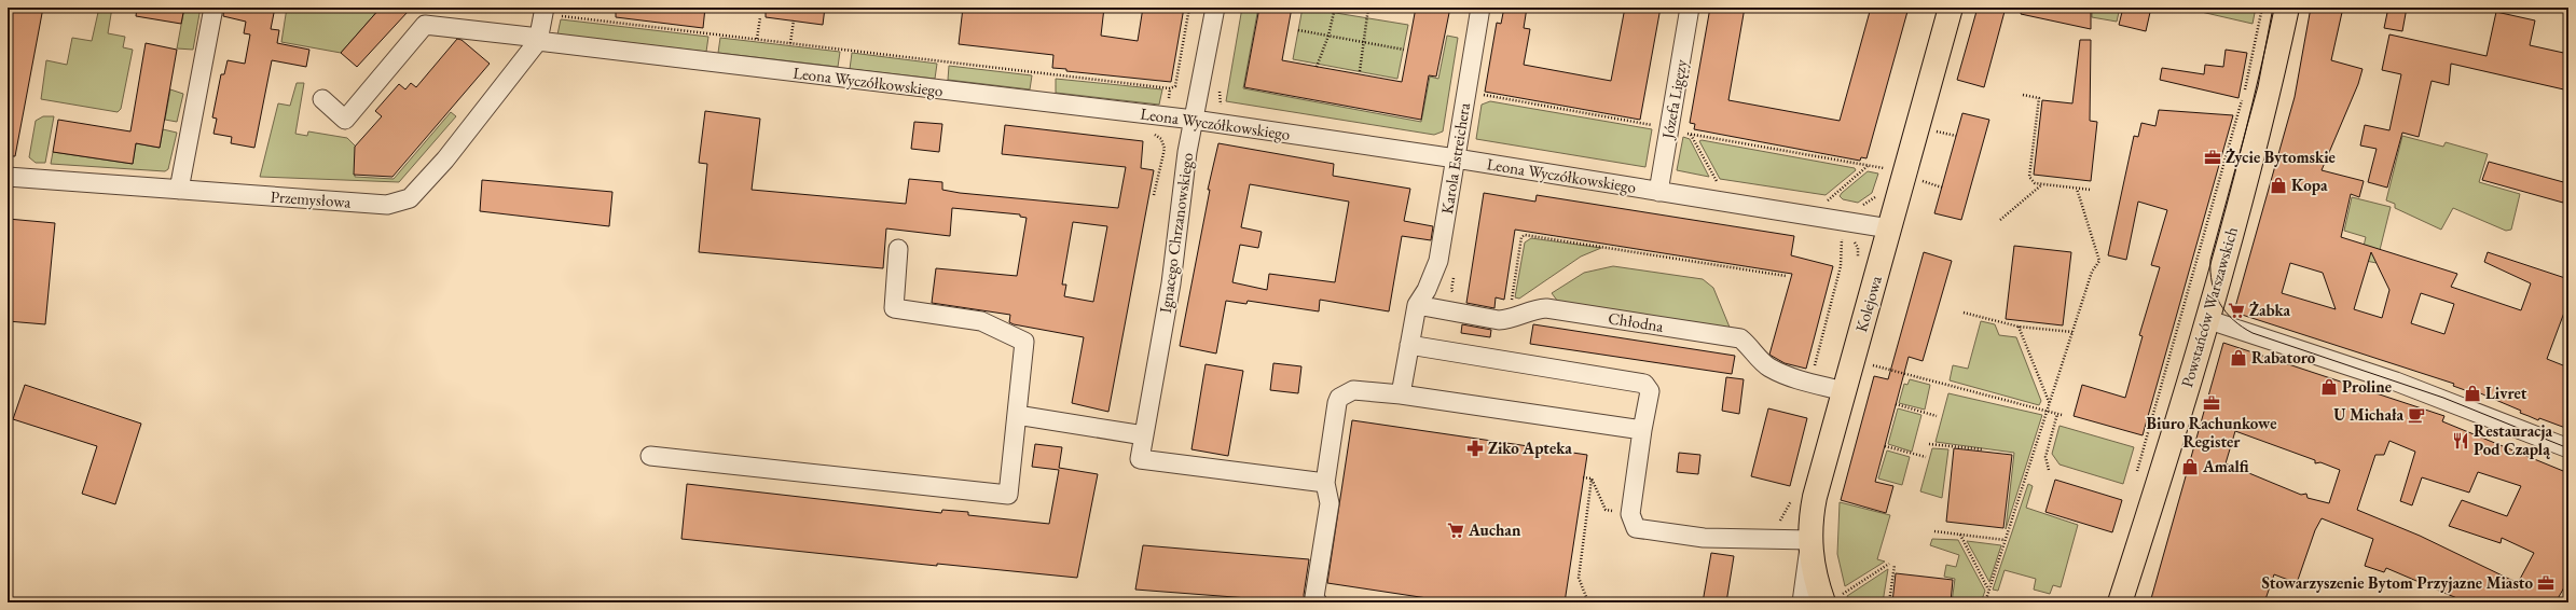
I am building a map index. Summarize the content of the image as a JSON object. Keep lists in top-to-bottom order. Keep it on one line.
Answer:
{"streets":{"main road":["Kolejowa","Powstańców Warszawskich"],"street":["Leona Wyczółkowskiego","Józefa Ligęzy","Karola Estreichera","Przemysłowa","Ignacego Chrzanowskiego","Chłodna"]},"crossings":[["Leona Wyczółkowskiego","Józefa Ligęzy"],["Leona Wyczółkowskiego","Karola Estreichera"],["Leona Wyczółkowskiego","Przemysłowa"],["Leona Wyczółkowskiego","Ignacego Chrzanowskiego"],["Leona Wyczółkowskiego","Kolejowa"],["Karola Estreichera","Chłodna"],["Kolejowa","Chłodna"]],"places":{"office":["Życie Bytomskie","Biuro Rachunkowe Register","Stowarzyszenie Bytom Przyjazne Miasto"],"shop":["Kopa","Rabatoro","Proline","Livret","Amalfi"],"supermarket":["Żabka","Auchan"],"cafe":["U Michała"],"restaurant":["Restauracja Pod Czaplą"],"pharmacy":["Ziko Apteka"]}}
